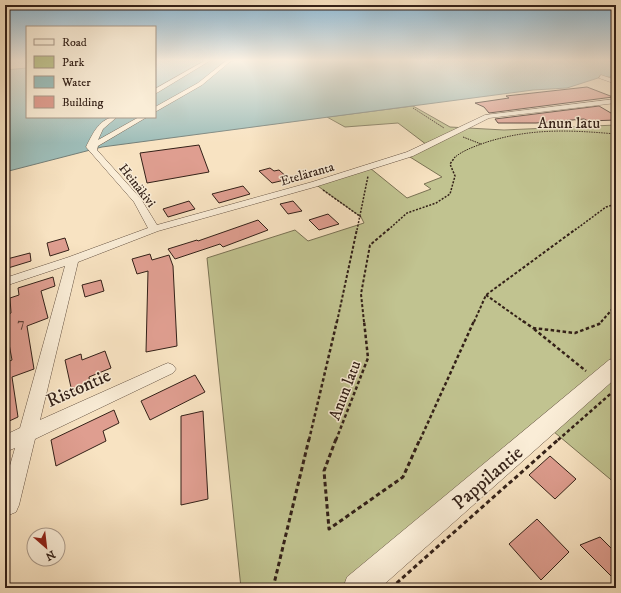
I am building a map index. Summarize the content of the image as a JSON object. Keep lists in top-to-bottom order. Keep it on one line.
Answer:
{"streets":{"street":["Eteläranta","Heinäkivi","Ristontie","Pappilantie"],"path":["Anun latu"]},"crossings":[["Eteläranta","Heinäkivi"]],"house_numbers":["7"],"legend":["Road","Park","Water","Building"],"north":"bottom right"}
